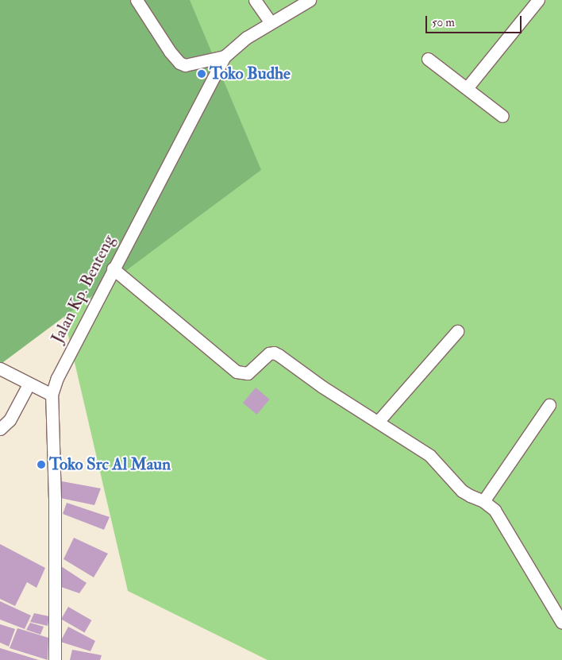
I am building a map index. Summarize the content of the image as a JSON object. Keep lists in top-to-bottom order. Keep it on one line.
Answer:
{"streets":{"street":["Jalan Kp. Benteng"]},"places":["Toko Budhe","Toko Src Al Maun"],"scale_bar":"50 m"}
